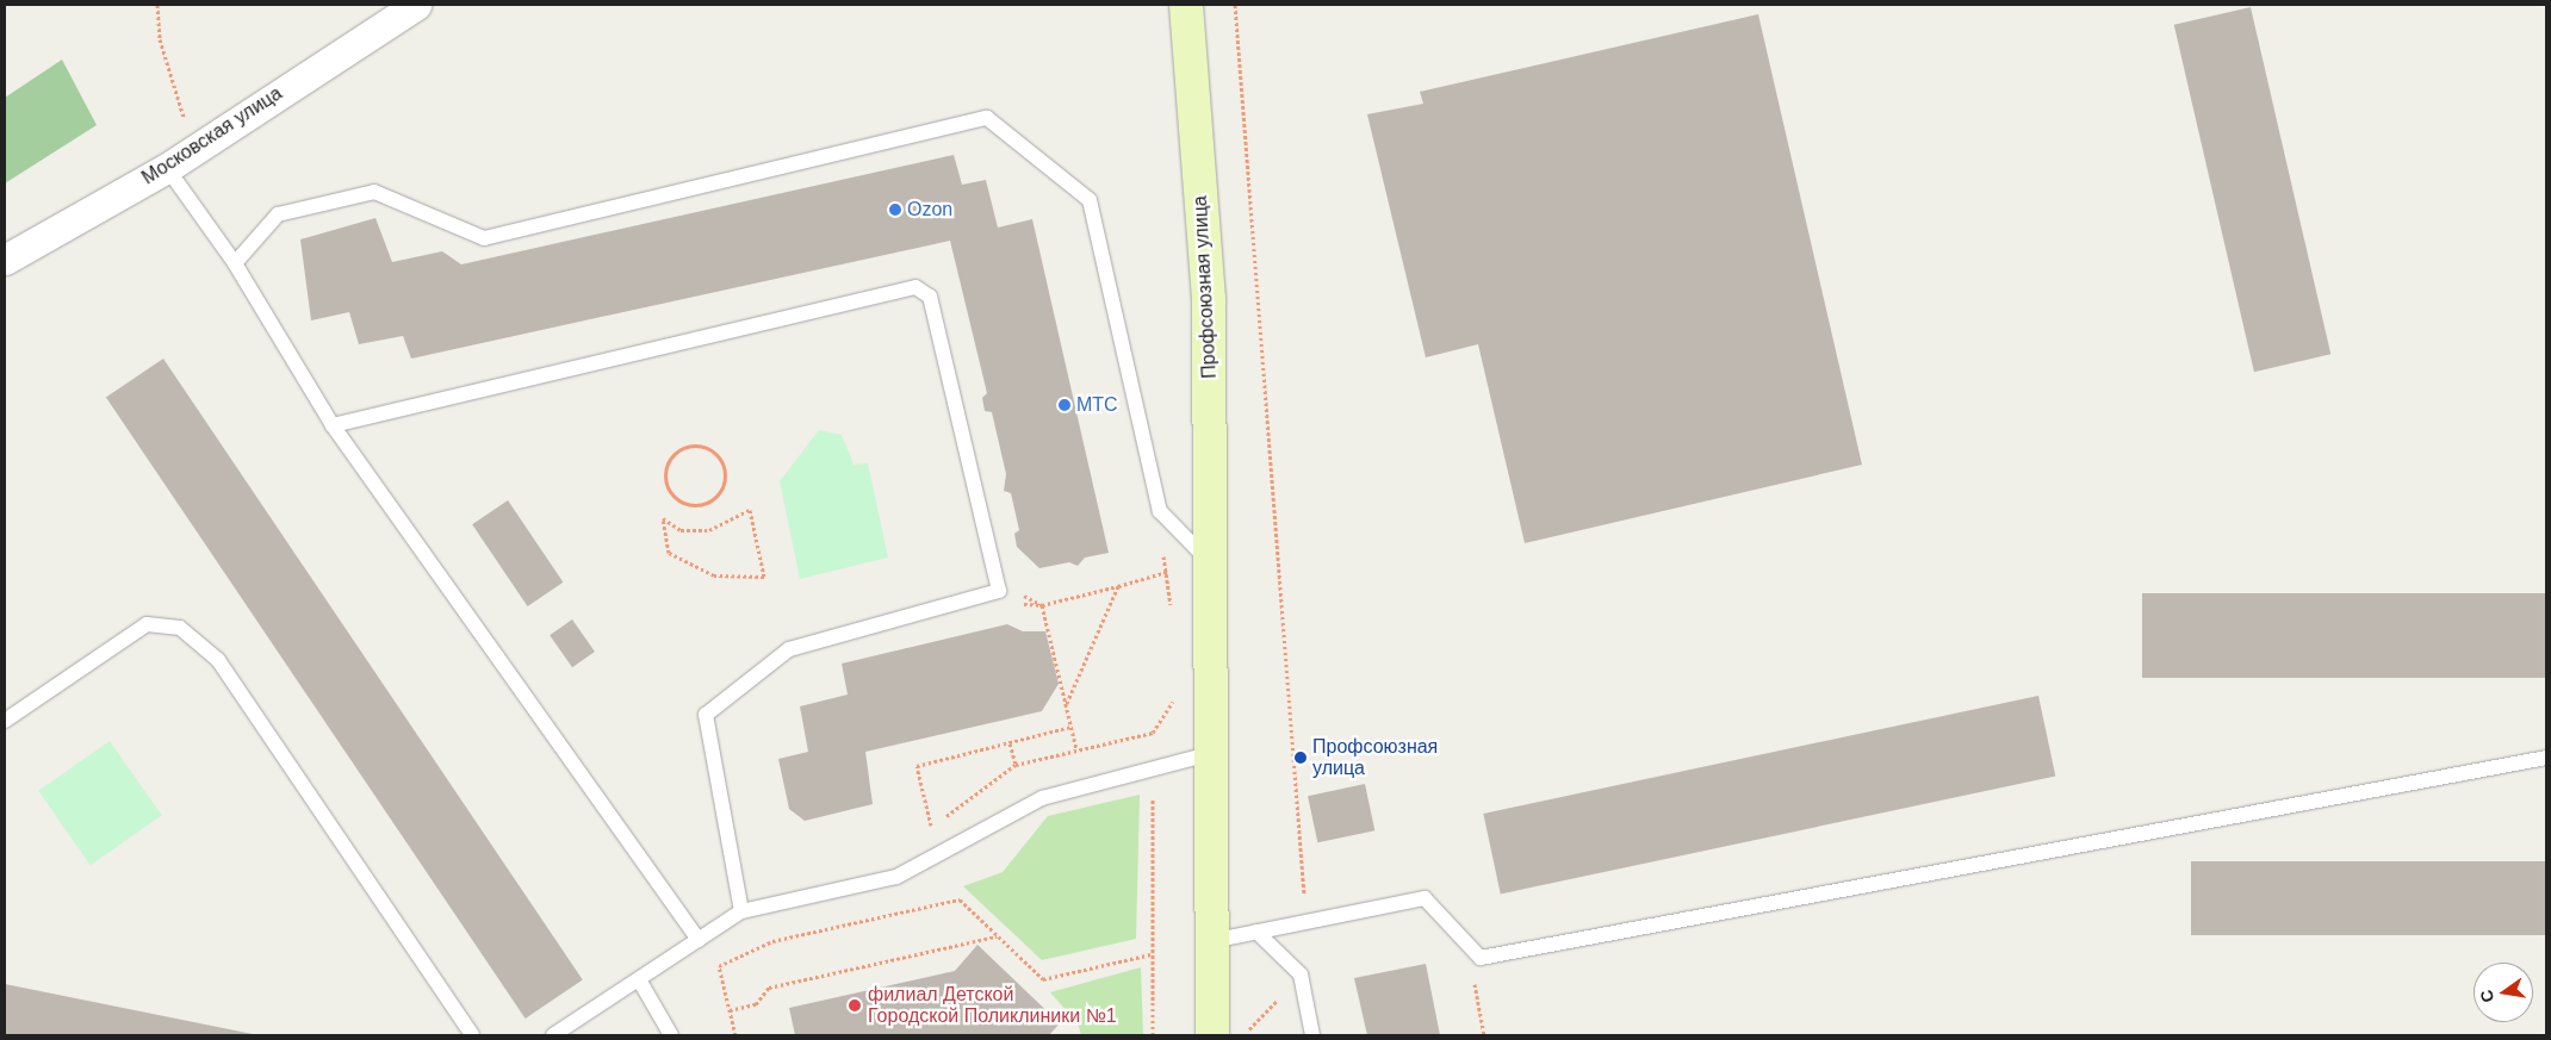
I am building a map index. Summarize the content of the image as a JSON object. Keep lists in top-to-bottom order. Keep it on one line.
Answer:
{"streets":{"main road":["Профсоюзная улица"],"street":["Московская улица"]},"places":["Ozon","МТС","Профсоюзная улица","филиал Детской Городской Поликлиники №1"],"north":"left"}
